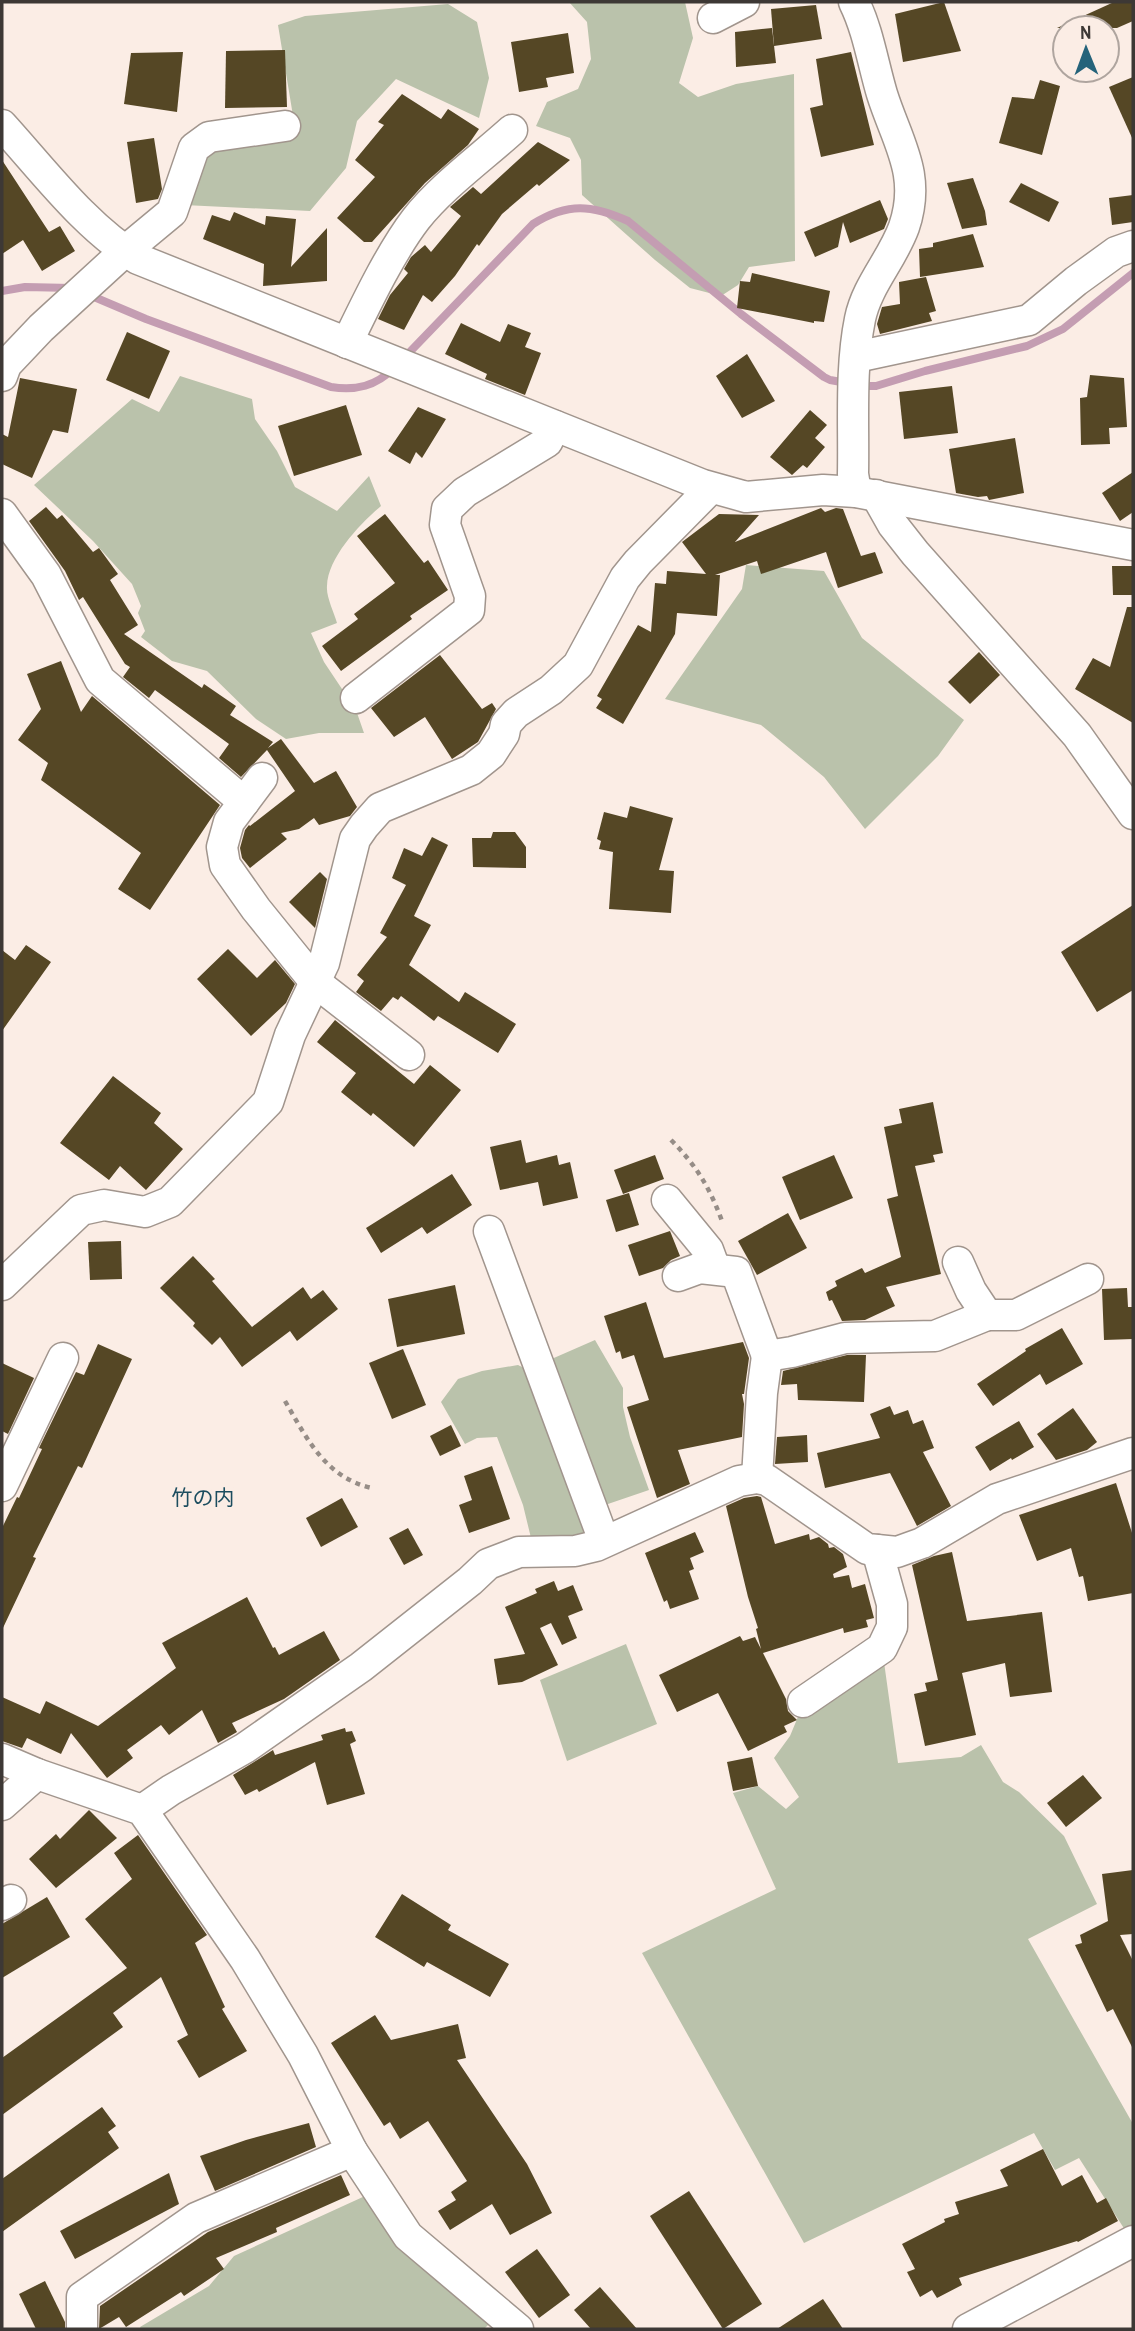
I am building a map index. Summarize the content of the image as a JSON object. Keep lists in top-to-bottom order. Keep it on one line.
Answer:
{"districts":["竹の内"],"north":"top"}
